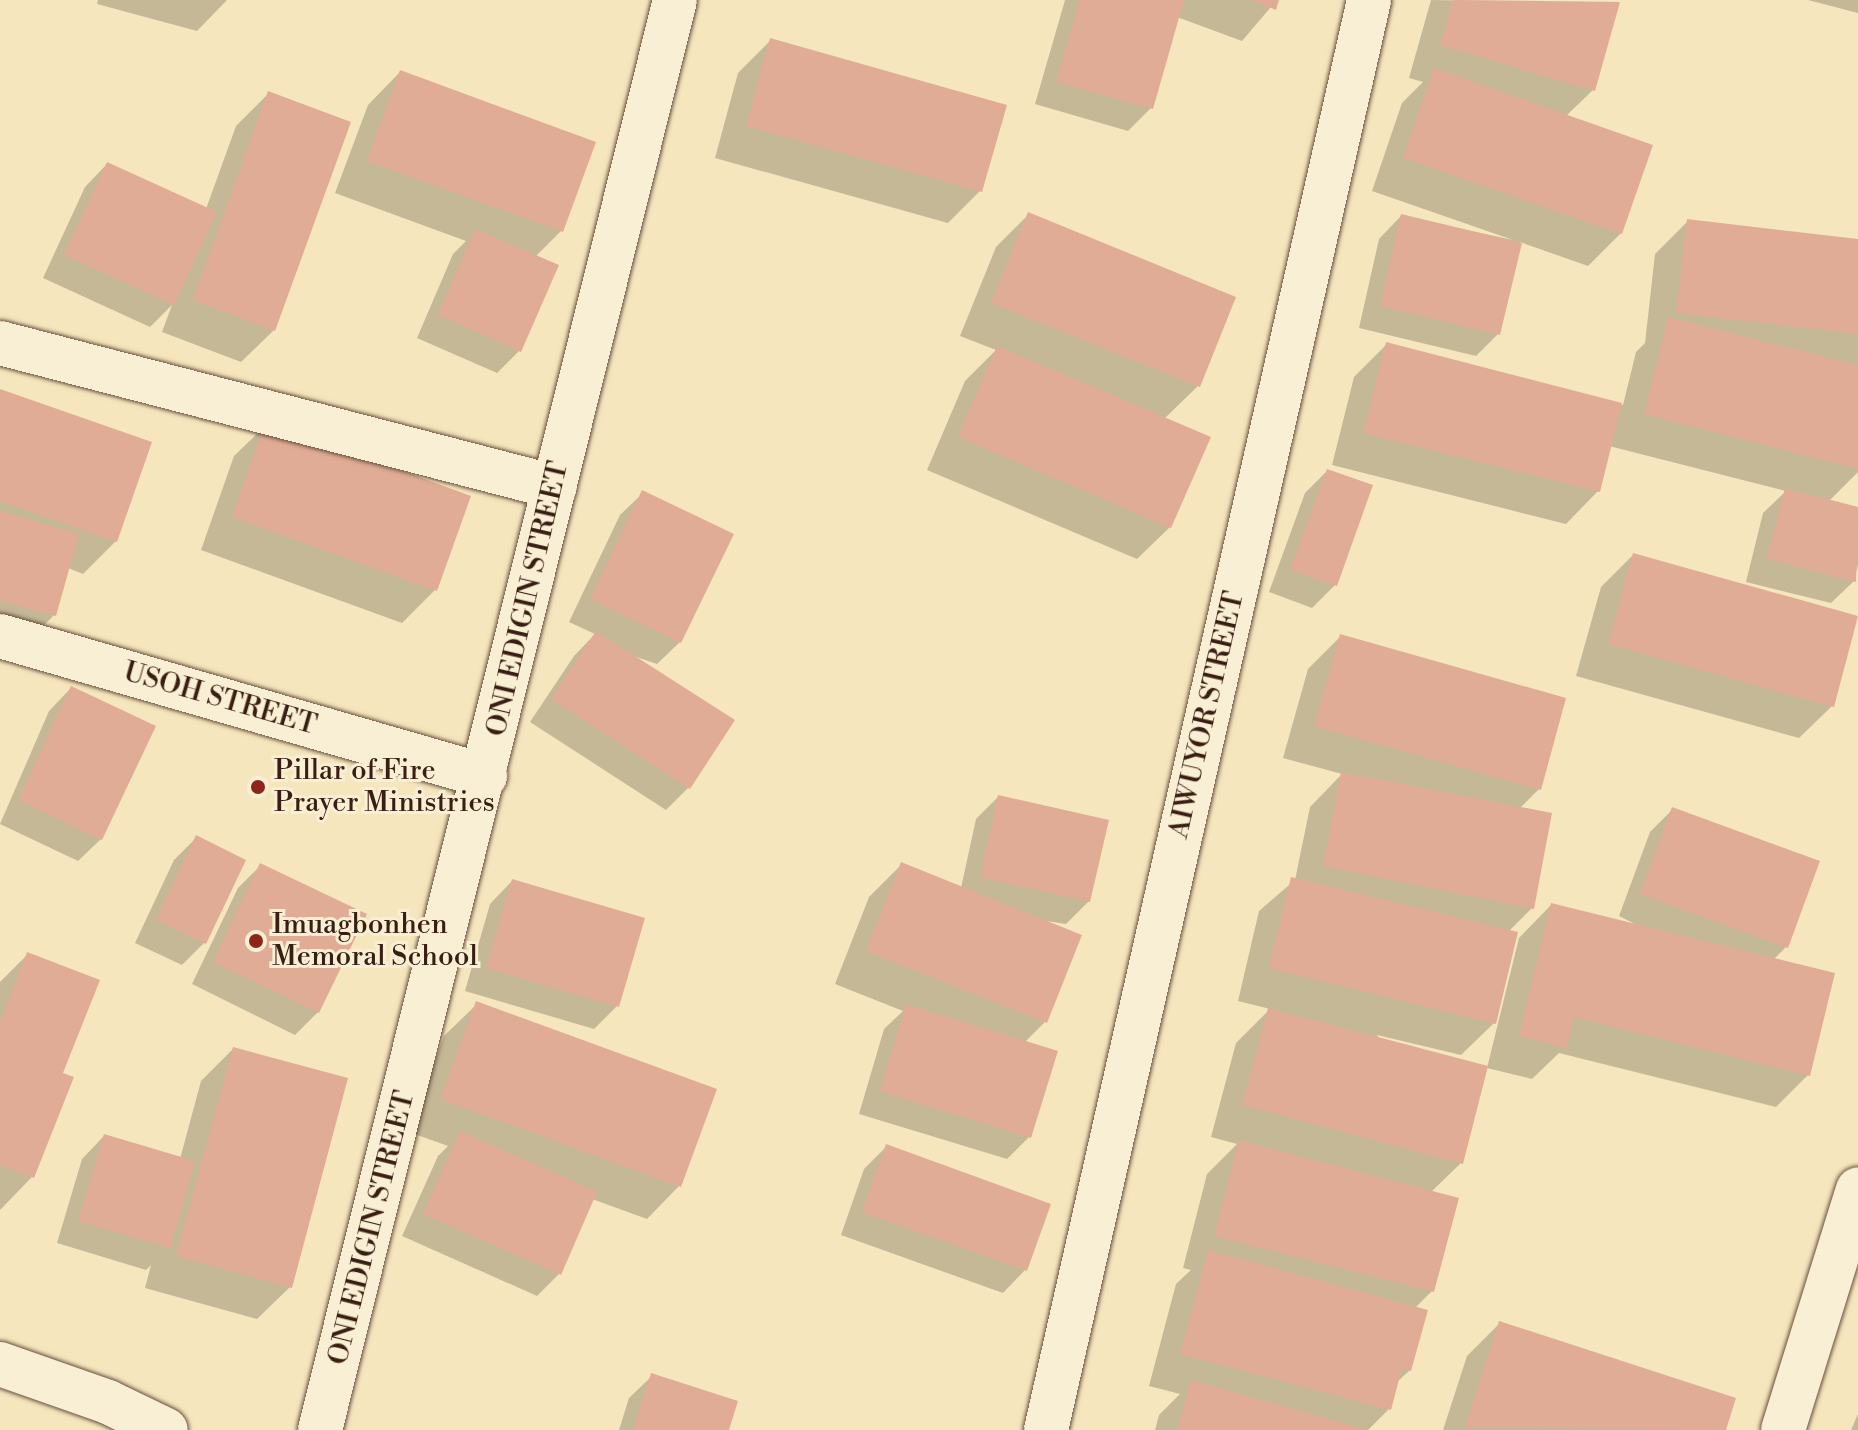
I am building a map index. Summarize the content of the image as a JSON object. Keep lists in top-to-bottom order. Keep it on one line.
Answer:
{"streets":{"street":["ONI EDIGIN STREET","USOH STREET","AIWUYOR STREET"]},"crossings":[["ONI EDIGIN STREET","USOH STREET"]],"places":["Pillar of Fire Prayer Ministries","Imuagbonhen Memoral School"]}
